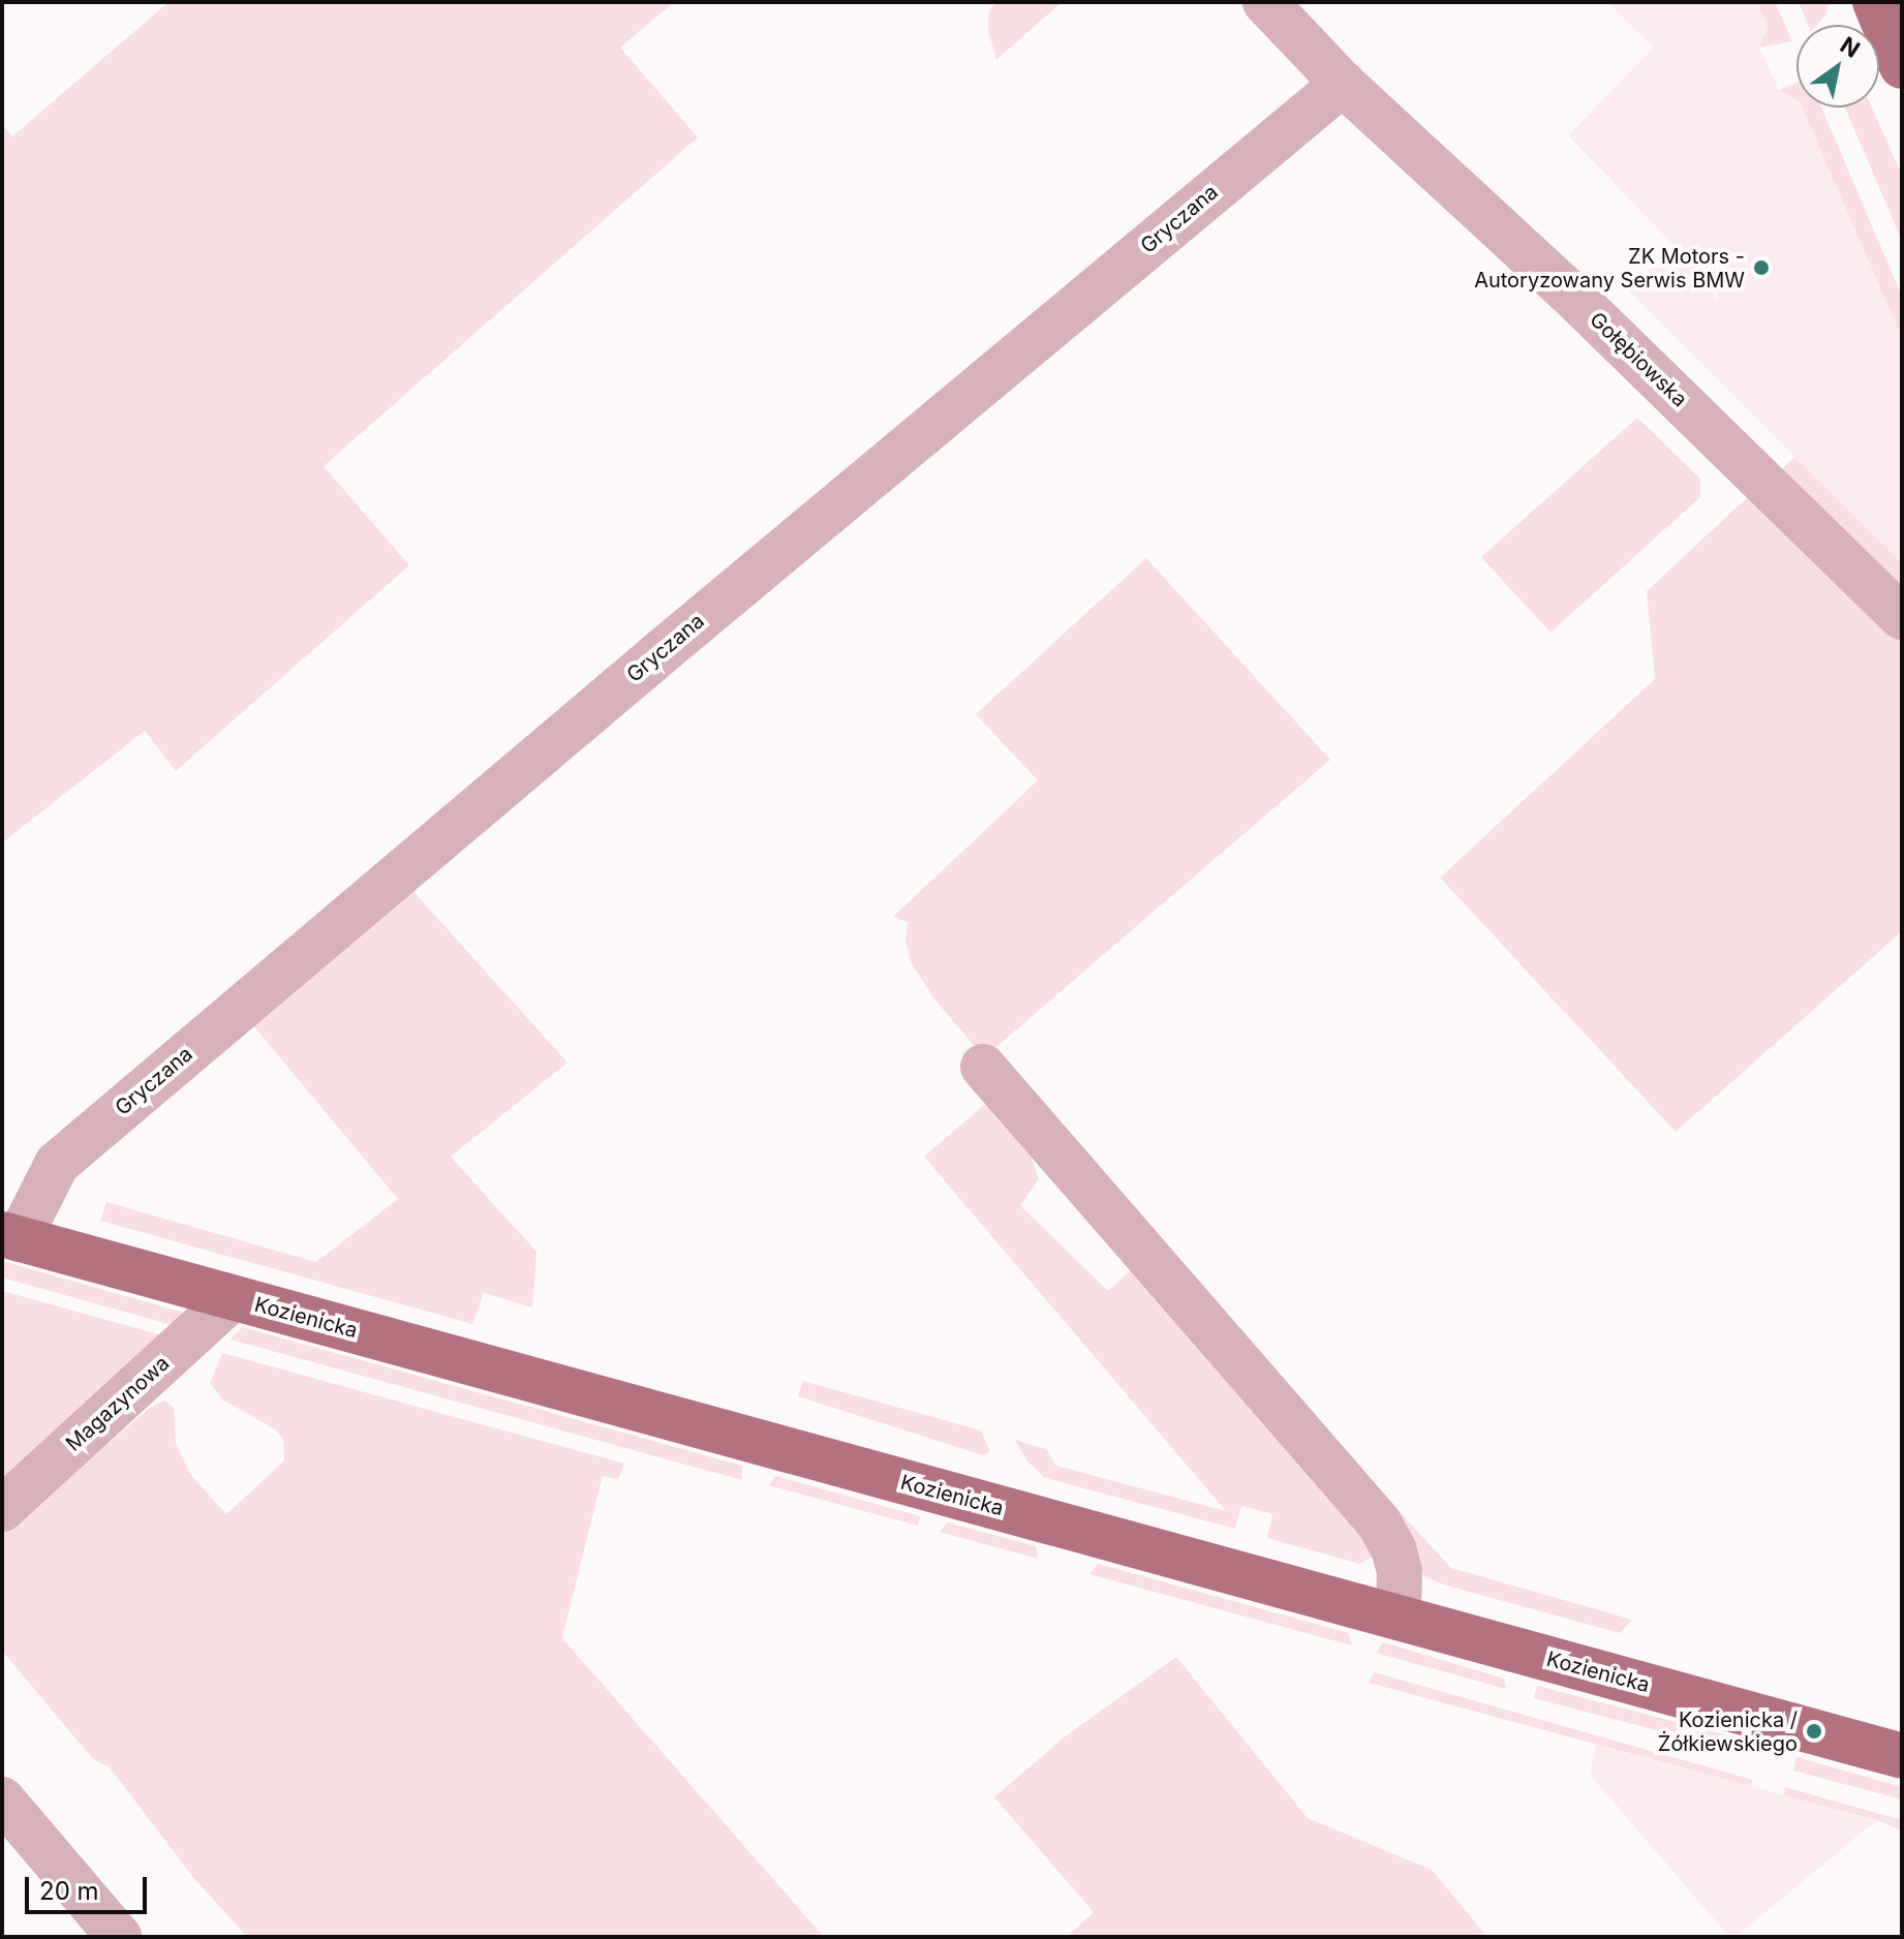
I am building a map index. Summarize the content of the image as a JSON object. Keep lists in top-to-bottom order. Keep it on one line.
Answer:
{"streets":{"main road":["Kozienicka"],"street":["Gryczana","Gołębiowska","Magazynowa"]},"crossings":[["Gryczana","Gołębiowska"],["Gryczana","Kozienicka"],["Kozienicka","Magazynowa"]],"places":["ZK Motors - Autoryzowany Serwis BMW","Kozienicka / Żółkiewskiego"],"scale_bar":"20 m","north":"top right"}
